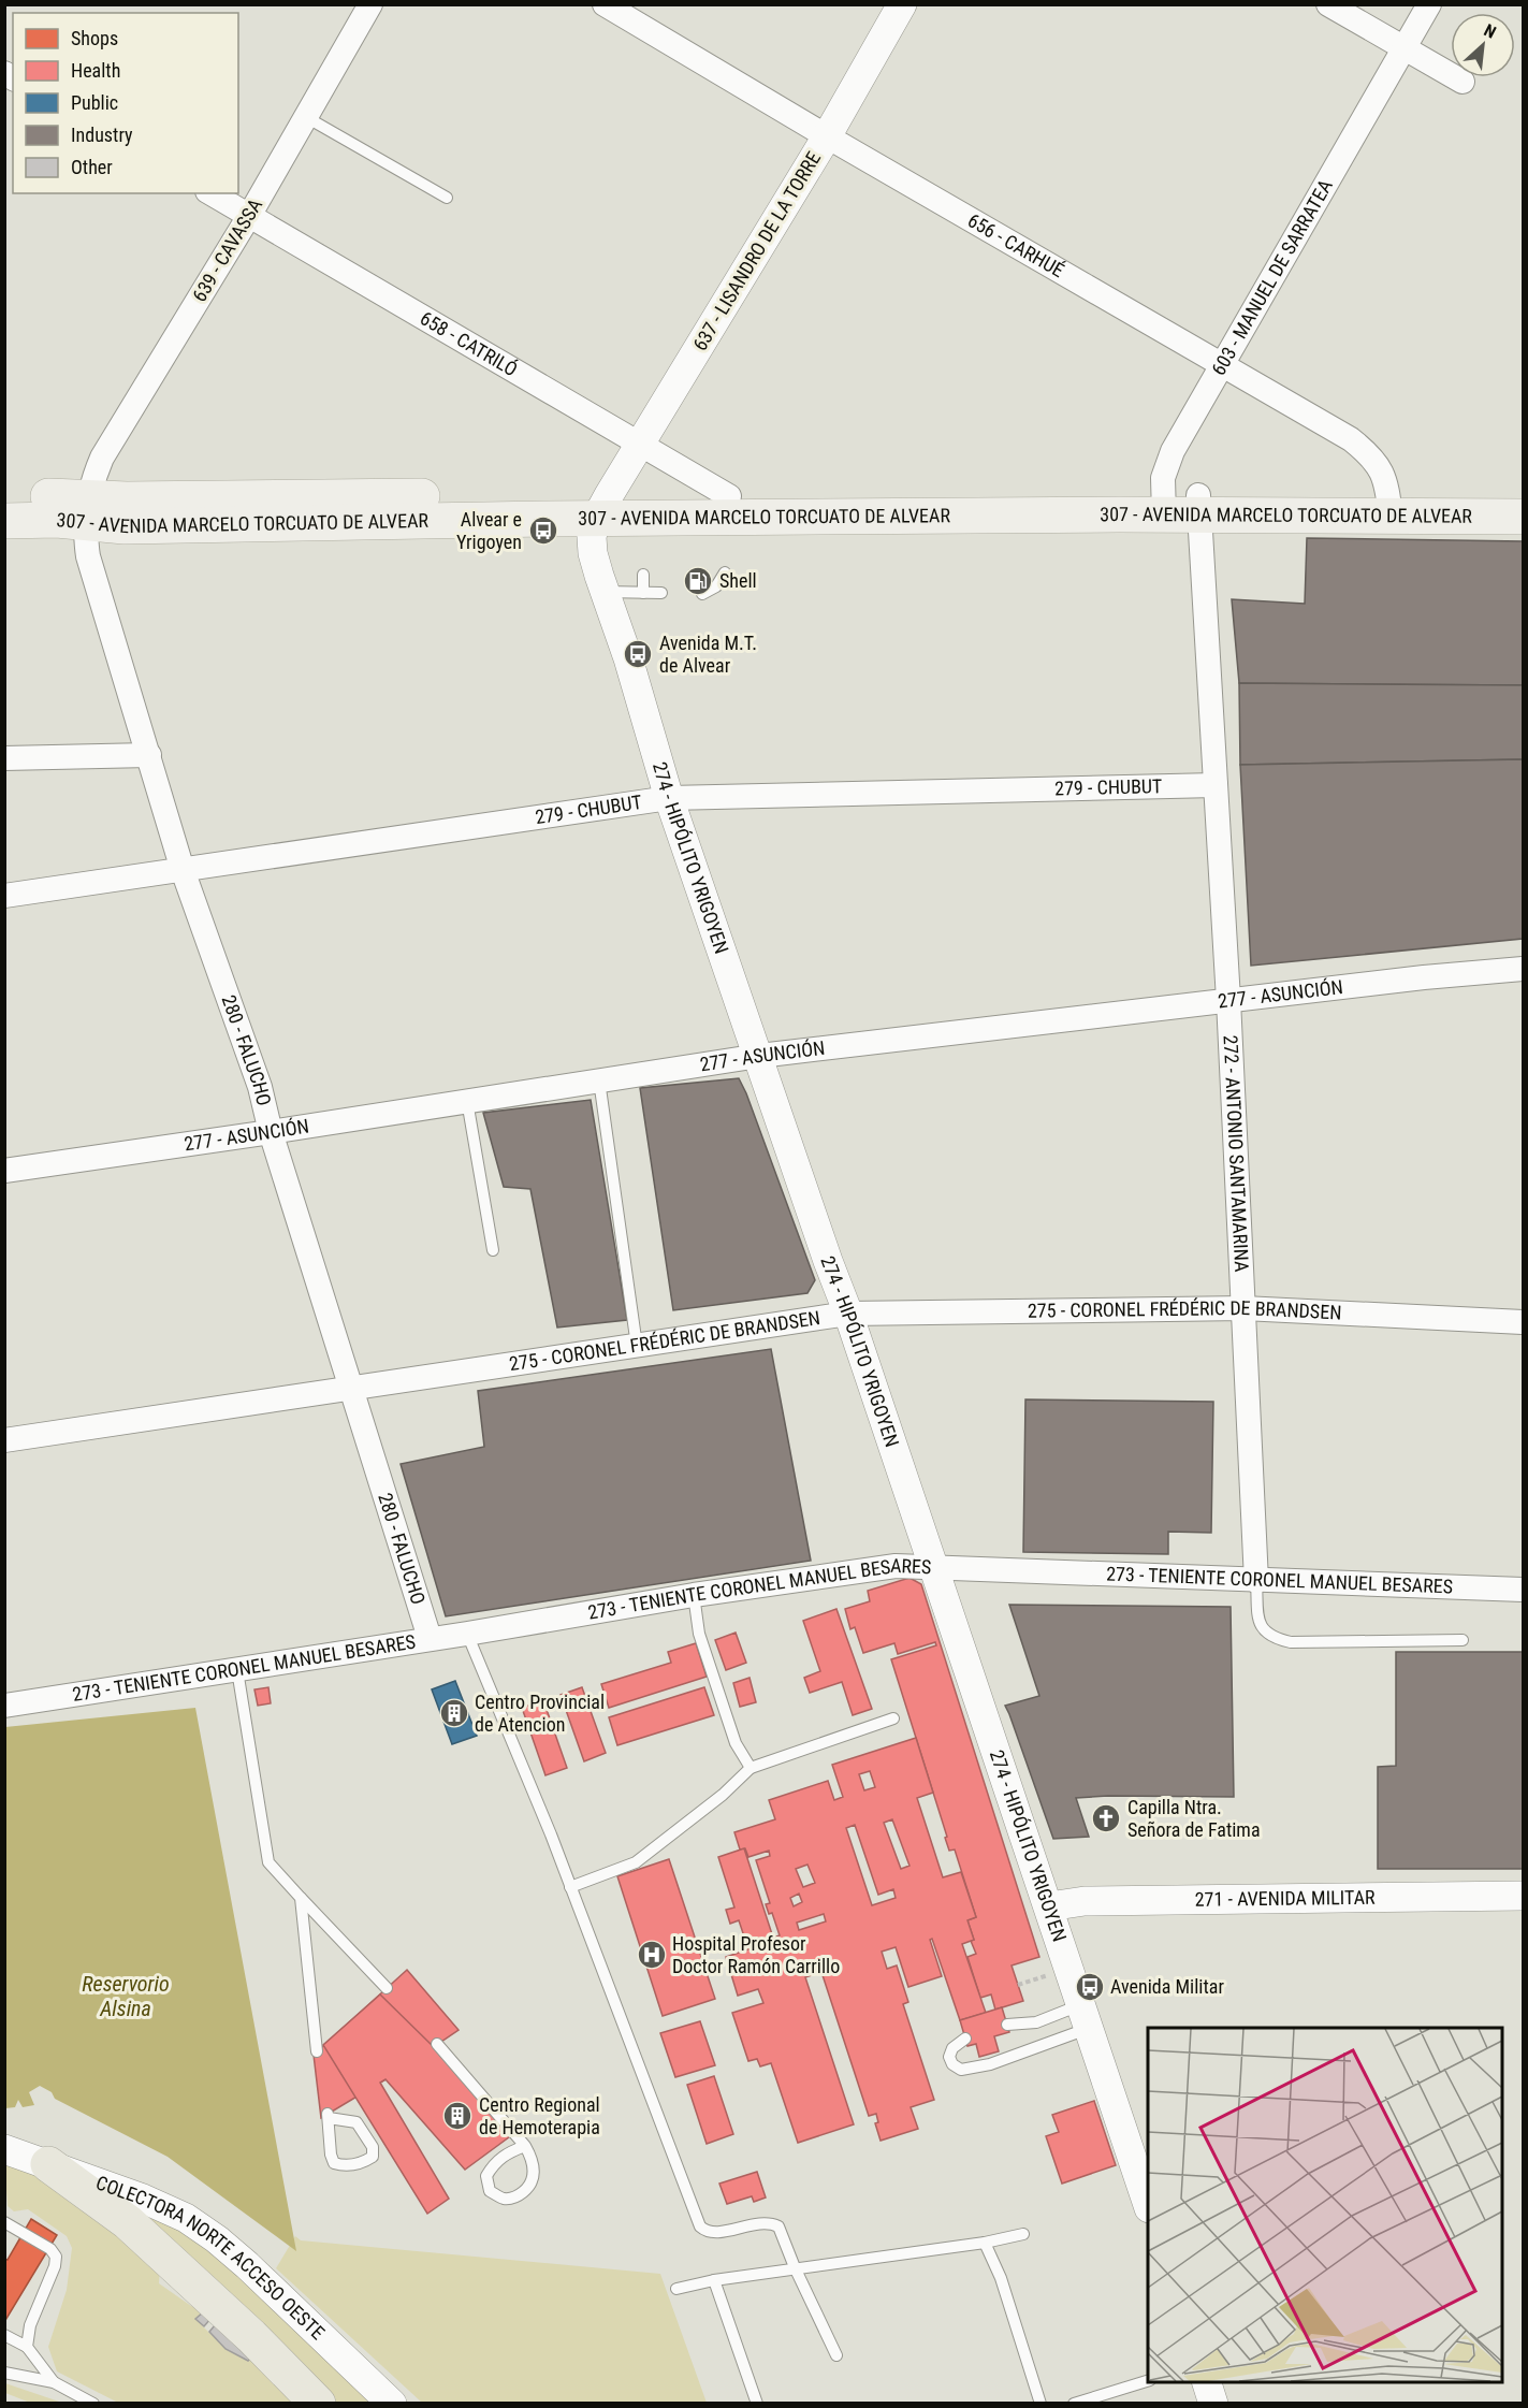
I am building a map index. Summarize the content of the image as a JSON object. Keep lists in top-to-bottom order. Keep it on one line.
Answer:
{"streets":{"main road":["307 - AVENIDA MARCELO TORCUATO DE ALVEAR"],"street":["656 - CARHUÉ","639 - CAVASSA","637 - LISANDRO DE LA TORRE","603 - MANUEL DE SARRATEA","658 - CATRILÓ","279 - CHUBUT","274 - HIPÓLITO YRIGOYEN","277 - ASUNCIÓN","280 - FALUCHO","272 - ANTONIO SANTAMARINA","275 - CORONEL FRÉDÉRIC DE BRANDSEN","273 - TENIENTE CORONEL MANUEL BESARES","271 - AVENIDA MILITAR","COLECTORA NORTE ACCESO OESTE"]},"crossings":[["656 - CARHUÉ","637 - LISANDRO DE LA TORRE"],["656 - CARHUÉ","603 - MANUEL DE SARRATEA"],["656 - CARHUÉ","307 - AVENIDA MARCELO TORCUATO DE ALVEAR"],["639 - CAVASSA","658 - CATRILÓ"],["639 - CAVASSA","307 - AVENIDA MARCELO TORCUATO DE ALVEAR"],["639 - CAVASSA","280 - FALUCHO"],["637 - LISANDRO DE LA TORRE","658 - CATRILÓ"],["637 - LISANDRO DE LA TORRE","307 - AVENIDA MARCELO TORCUATO DE ALVEAR"],["637 - LISANDRO DE LA TORRE","274 - HIPÓLITO YRIGOYEN"],["603 - MANUEL DE SARRATEA","307 - AVENIDA MARCELO TORCUATO DE ALVEAR"],["658 - CATRILÓ","307 - AVENIDA MARCELO TORCUATO DE ALVEAR"],["307 - AVENIDA MARCELO TORCUATO DE ALVEAR","274 - HIPÓLITO YRIGOYEN"],["307 - AVENIDA MARCELO TORCUATO DE ALVEAR","280 - FALUCHO"],["307 - AVENIDA MARCELO TORCUATO DE ALVEAR","272 - ANTONIO SANTAMARINA"],["279 - CHUBUT","274 - HIPÓLITO YRIGOYEN"],["279 - CHUBUT","280 - FALUCHO"],["279 - CHUBUT","272 - ANTONIO SANTAMARINA"],["274 - HIPÓLITO YRIGOYEN","277 - ASUNCIÓN"],["274 - HIPÓLITO YRIGOYEN","275 - CORONEL FRÉDÉRIC DE BRANDSEN"],["274 - HIPÓLITO YRIGOYEN","273 - TENIENTE CORONEL MANUEL BESARES"],["274 - HIPÓLITO YRIGOYEN","271 - AVENIDA MILITAR"],["277 - ASUNCIÓN","280 - FALUCHO"],["277 - ASUNCIÓN","272 - ANTONIO SANTAMARINA"],["280 - FALUCHO","275 - CORONEL FRÉDÉRIC DE BRANDSEN"],["280 - FALUCHO","273 - TENIENTE CORONEL MANUEL BESARES"],["272 - ANTONIO SANTAMARINA","275 - CORONEL FRÉDÉRIC DE BRANDSEN"],["272 - ANTONIO SANTAMARINA","273 - TENIENTE CORONEL MANUEL BESARES"]],"water":["Reservorio Alsina"],"places":{"bus stop":["Alvear e Yrigoyen","Avenida M.T. de Alvear","Avenida Militar"],"fuel station":["Shell"],"building":["Centro Provincial de Atencion","Centro Regional de Hemoterapia"],"church":["Capilla Ntra. Señora de Fatima"],"hospital":["Hospital Profesor Doctor Ramón Carrillo"]},"legend":["Shops","Health","Public","Industry","Other"],"north":"top right"}
